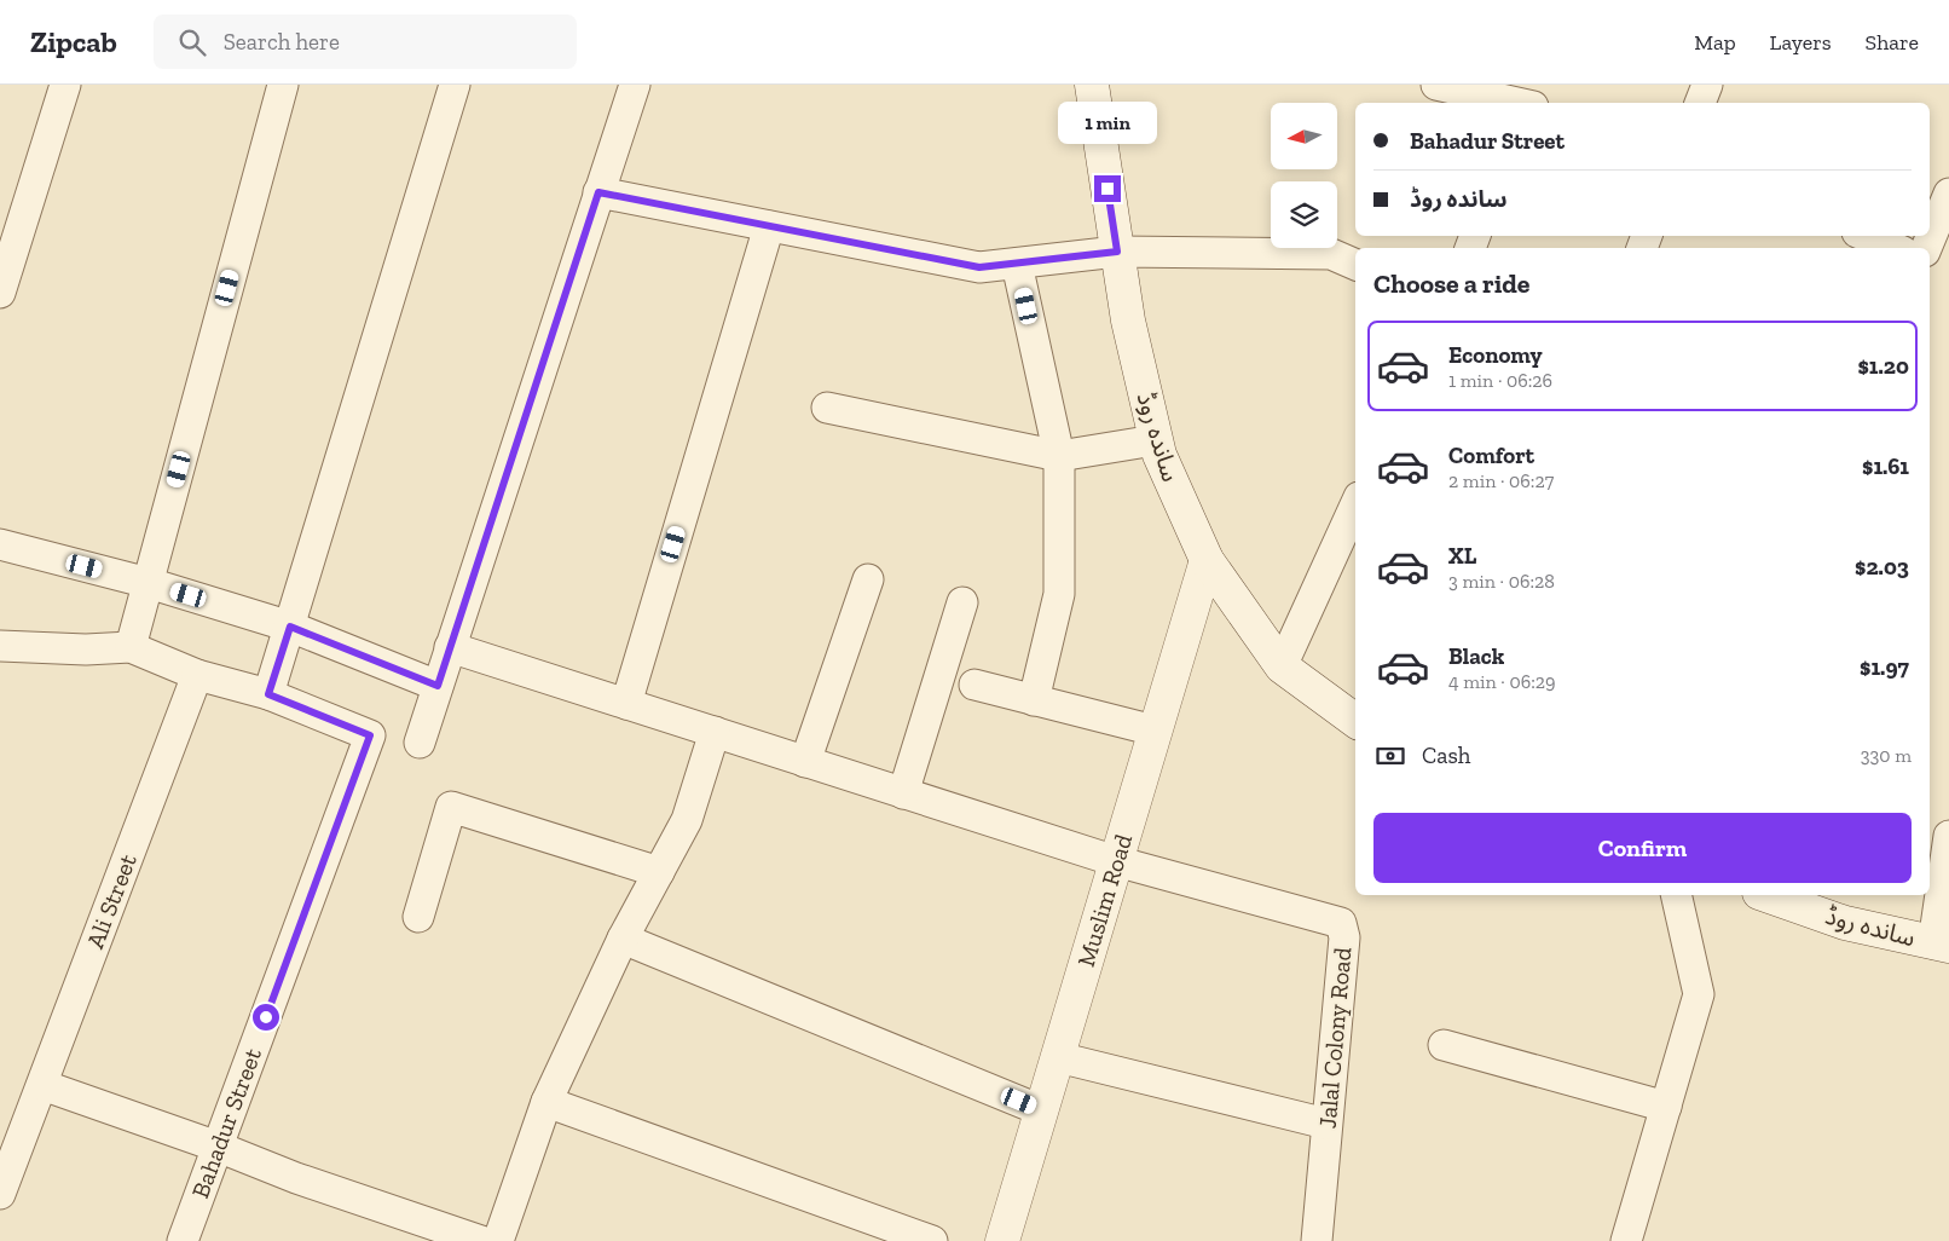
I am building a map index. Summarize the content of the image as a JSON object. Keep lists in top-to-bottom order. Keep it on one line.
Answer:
{"streets":{"main road":["ساندہ روڈ","Muslim Road"],"street":["Ali Street","Jalal Colony Road","Bahadur Street"]},"crossings":[["ساندہ روڈ","Muslim Road"],["Ali Street","Bahadur Street"],["Muslim Road","Jalal Colony Road"]],"north":"left","page":{"header":"Zipcab","search":"Search here","nav":["Map","Layers","Share"],"bubble":"1 min","banner":["Bahadur Street","ساندہ روڈ"],"heading":"Choose a ride","list":[{"name":"Economy","note":"1 min · 06:26","value":"$1.20"},{"name":"Comfort","note":"2 min · 06:27","value":"$1.61"},{"name":"XL","note":"3 min · 06:28","value":"$2.03"},{"name":"Black","note":"4 min · 06:29","value":"$1.97"}],"pay":["Cash","330 m"],"buttons":"Confirm"}}
